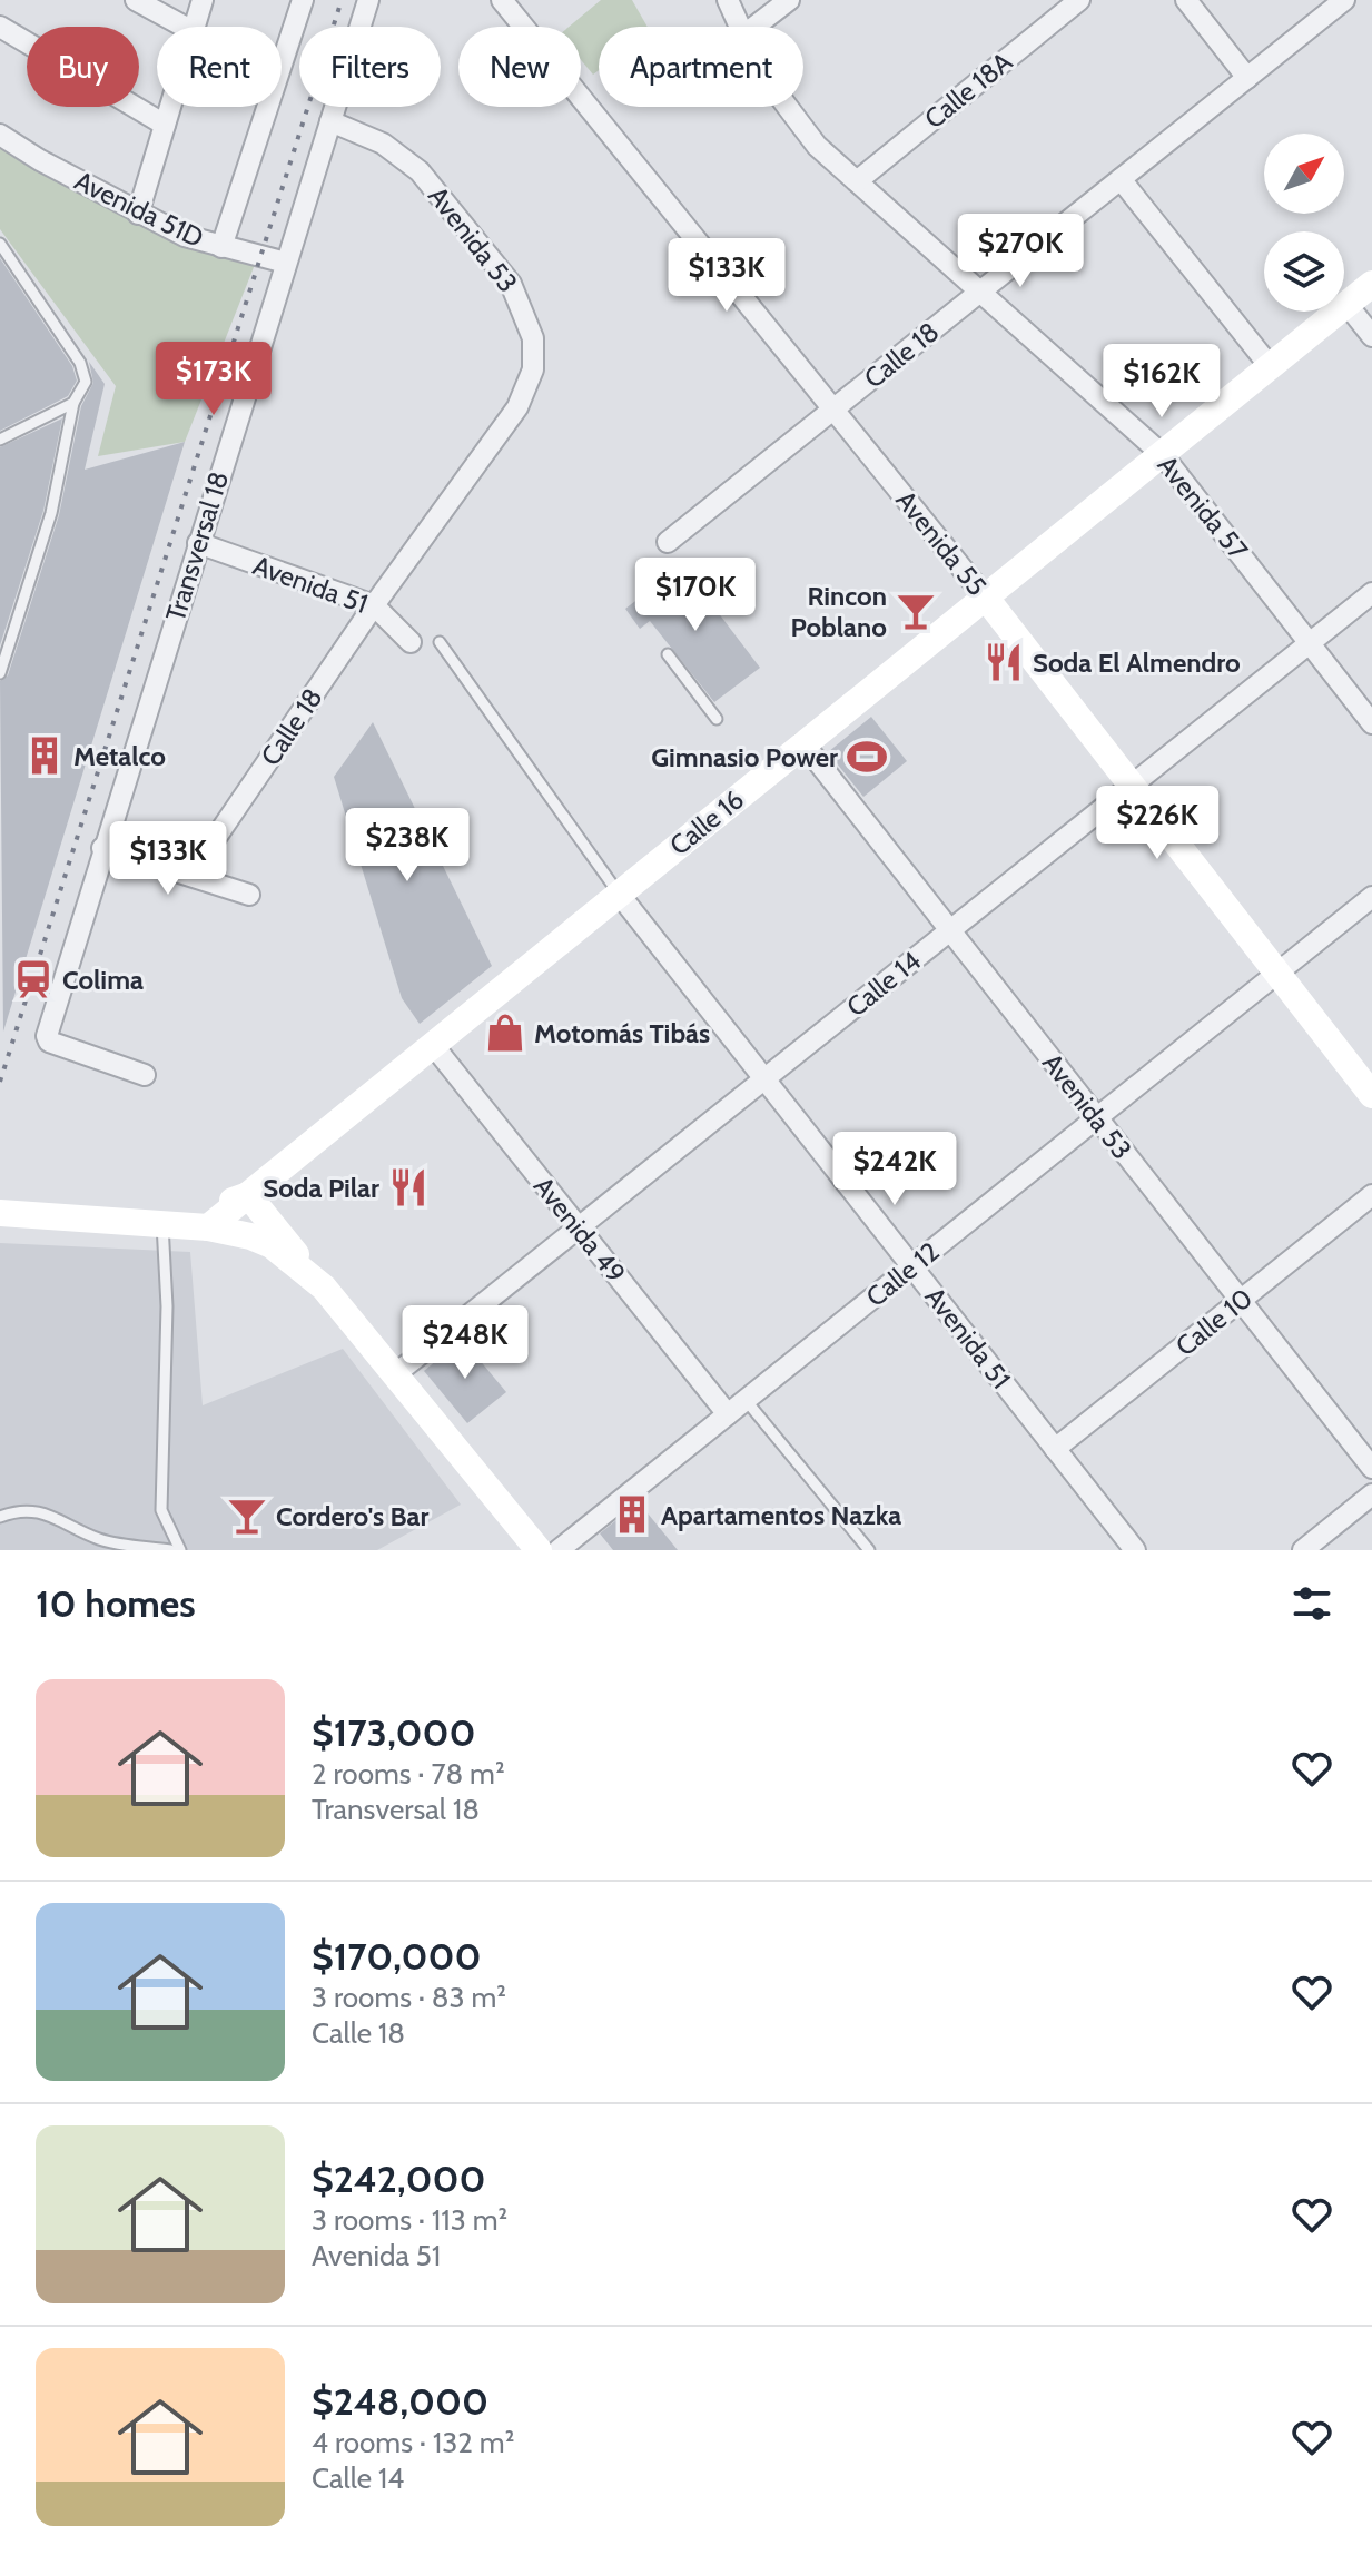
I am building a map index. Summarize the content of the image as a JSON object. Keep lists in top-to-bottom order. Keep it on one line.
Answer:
{"streets":{"street":["Calle 18A","Avenida 51D","Avenida 53","Calle 18","Avenida 57","Avenida 55","Transversal 18","Avenida 51","Calle 16","Calle 14","Avenida 49","Calle 12","Calle 10"]},"crossings":[["Calle 18A","Avenida 57"],["Avenida 51D","Transversal 18"],["Avenida 53","Calle 18"],["Avenida 53","Transversal 18"],["Avenida 53","Calle 16"],["Avenida 53","Calle 14"],["Avenida 53","Calle 12"],["Avenida 53","Calle 10"],["Calle 18","Avenida 57"],["Calle 18","Avenida 55"],["Calle 18","Avenida 51"],["Avenida 57","Calle 16"],["Avenida 57","Calle 14"],["Avenida 55","Calle 16"],["Avenida 55","Calle 14"],["Avenida 55","Calle 12"],["Transversal 18","Avenida 51"],["Avenida 51","Calle 16"],["Avenida 51","Calle 14"],["Avenida 51","Calle 12"],["Avenida 51","Calle 10"],["Calle 16","Avenida 49"],["Calle 14","Avenida 49"],["Avenida 49","Calle 12"]],"places":{"bar":["Rincon Poblano","Cordero's Bar"],"restaurant":["Soda El Almendro","Soda Pilar"],"building":["Metalco","Apartamentos Nazka"],"sports":["Gimnasio Power"],"station":["Colima"],"shop":["Motomás Tibás"]},"north":"top right","page":{"chip":["Buy","Rent","Filters","New","Apartment"],"price":["$270K","$133K","$173K","$162K","$170K","$226K","$238K","$133K","$242K","$248K"],"heading":"10 homes","list":[{"name":"$173,000","note":"2 rooms · 78 m² · Transversal 18"},{"name":"$170,000","note":"3 rooms · 83 m² · Calle 18"},{"name":"$242,000","note":"3 rooms · 113 m² · Avenida 51"},{"name":"$248,000","note":"4 rooms · 132 m² · Calle 14"}]}}
